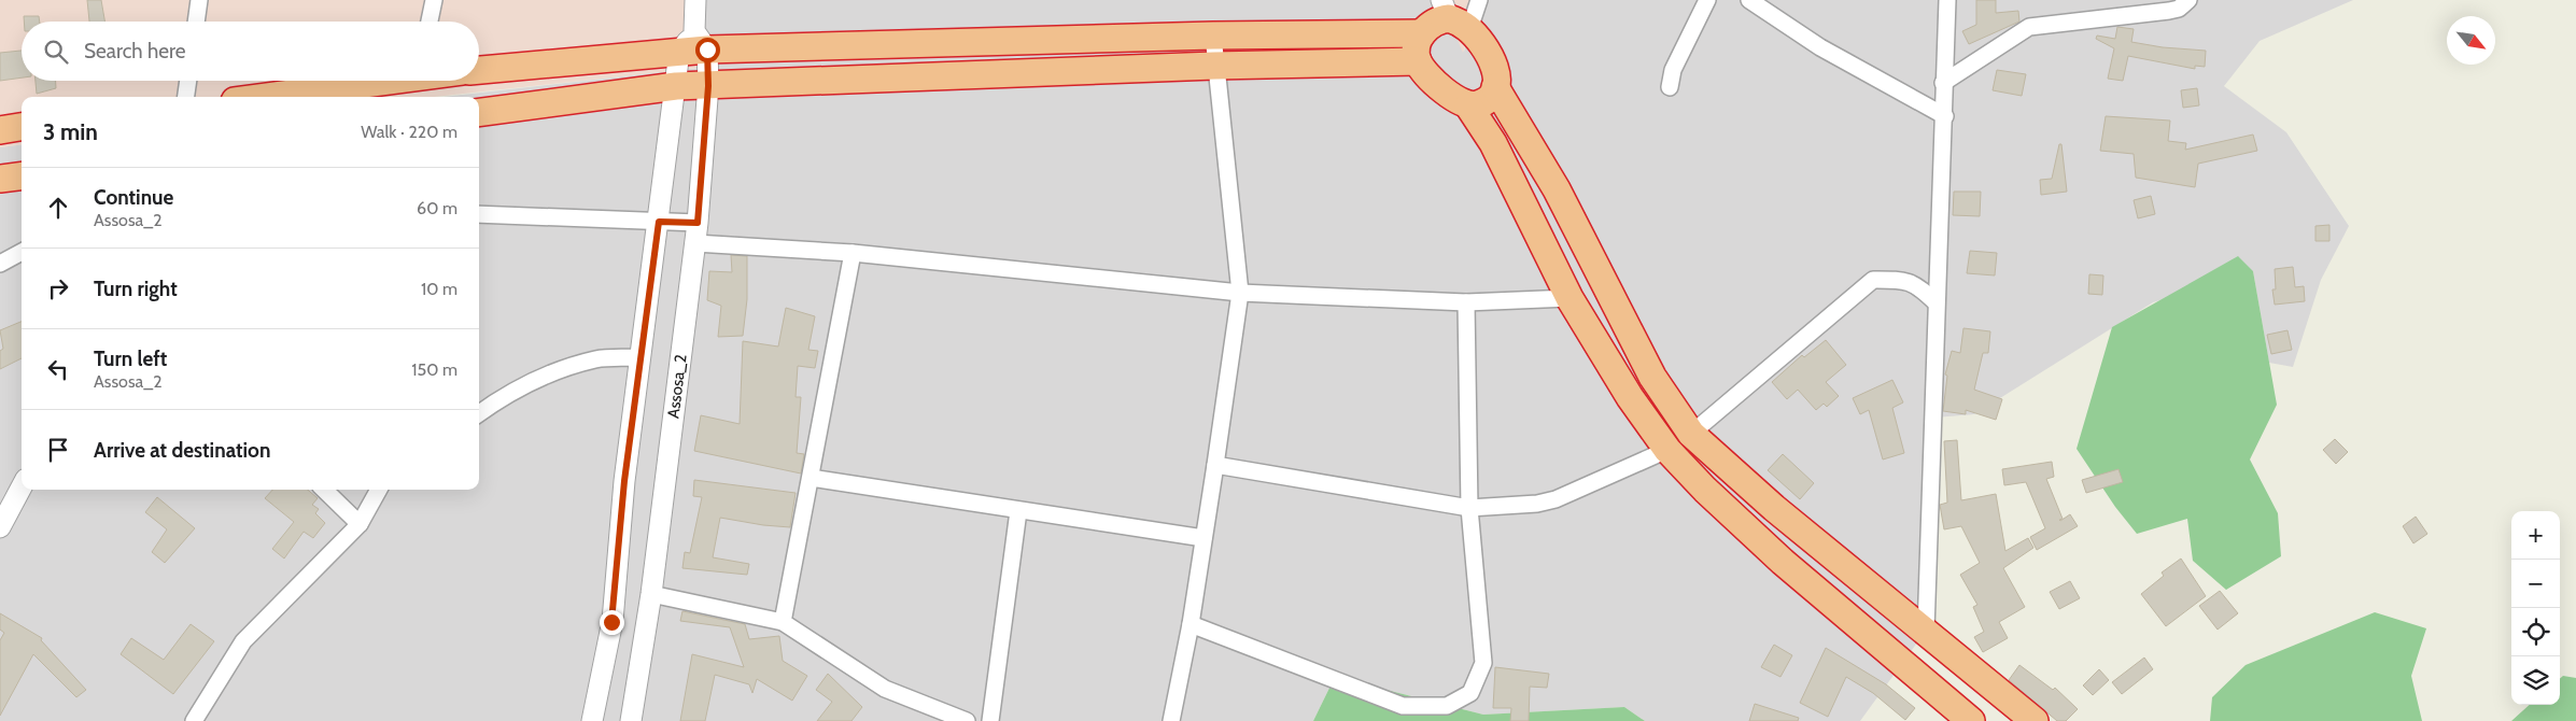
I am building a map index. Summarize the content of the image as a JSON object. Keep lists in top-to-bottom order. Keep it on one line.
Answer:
{"streets":{"street":["Assosa_2"]},"north":"bottom right","page":{"search":"Search here","heading":["3 min","Walk · 220 m"],"list":[["Continue","Assosa_2","60 m"],["Turn right","10 m"],["Turn left","Assosa_2","150 m"],"Arrive at destination"],"map_buttons":["+","−"]}}
